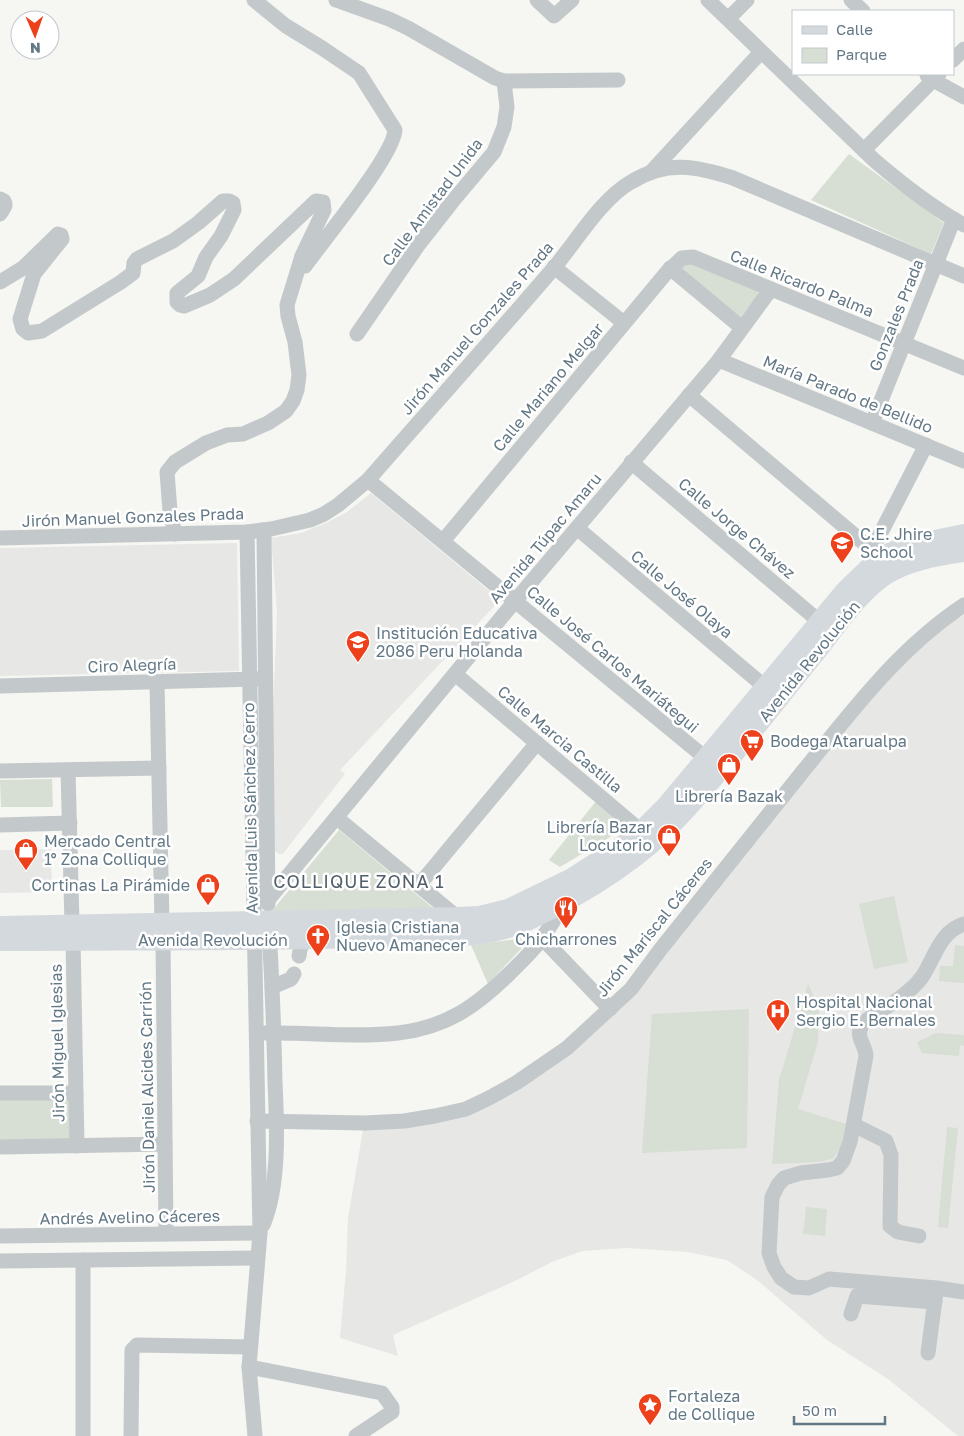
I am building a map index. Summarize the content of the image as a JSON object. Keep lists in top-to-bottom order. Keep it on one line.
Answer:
{"streets":{"main road":["Avenida Revolución"],"street":["Calle Amistad Unida","Calle Ricardo Palma","Gonzales Prada","Jirón Manuel Gonzales Prada","Calle Mariano Melgar","María Parado de Bellido","Calle Jorge Chávez","Avenida Túpac Amaru","Calle José Olaya","Calle José Carlos Mariátegui","Ciro Alegría","Calle Marcia Castilla","Avenida Luis Sánchez Cerro","Jirón Mariscal Cáceres","Jirón Miguel Iglesias","Jirón Daniel Alcides Carrión","Andrés Avelino Cáceres"]},"crossings":[["Calle Ricardo Palma","Gonzales Prada"],["Calle Ricardo Palma","Calle Mariano Melgar"],["Calle Ricardo Palma","Avenida Túpac Amaru"],["Gonzales Prada","Jirón Manuel Gonzales Prada"],["Gonzales Prada","María Parado de Bellido"],["Jirón Manuel Gonzales Prada","Calle José Carlos Mariátegui"],["Jirón Manuel Gonzales Prada","Avenida Luis Sánchez Cerro"],["Calle Mariano Melgar","Calle José Carlos Mariátegui"],["María Parado de Bellido","Avenida Túpac Amaru"],["Calle Jorge Chávez","Avenida Túpac Amaru"],["Calle Jorge Chávez","Avenida Revolución"],["Avenida Túpac Amaru","Calle José Olaya"],["Avenida Túpac Amaru","Calle José Carlos Mariátegui"],["Avenida Túpac Amaru","Calle Marcia Castilla"],["Avenida Túpac Amaru","Avenida Luis Sánchez Cerro"],["Calle José Olaya","Avenida Revolución"],["Calle José Carlos Mariátegui","Avenida Revolución"],["Avenida Revolución","Calle Marcia Castilla"],["Avenida Revolución","Avenida Luis Sánchez Cerro"],["Avenida Revolución","Jirón Miguel Iglesias"],["Avenida Revolución","Jirón Daniel Alcides Carrión"],["Ciro Alegría","Avenida Luis Sánchez Cerro"],["Ciro Alegría","Jirón Daniel Alcides Carrión"],["Avenida Luis Sánchez Cerro","Jirón Mariscal Cáceres"],["Avenida Luis Sánchez Cerro","Andrés Avelino Cáceres"],["Jirón Daniel Alcides Carrión","Andrés Avelino Cáceres"]],"districts":["COLLIQUE ZONA 1"],"places":{"school or university":["C.E. Jhire School","Institución Educativa 2086 Peru Holanda"],"supermarket":["Bodega Atarualpa"],"shop":["Librería Bazak","Librería Bazar Locutorio","Mercado Central 1° Zona Collique","Cortinas La Pirámide"],"restaurant":["Chicharrones"],"church":["Iglesia Cristiana Nuevo Amanecer"],"hospital":["Hospital Nacional Sergio E. Bernales"],"place":["Fortaleza de Collique"]},"legend":["Calle","Parque"],"scale_bar":"50 m","north":"bottom"}
